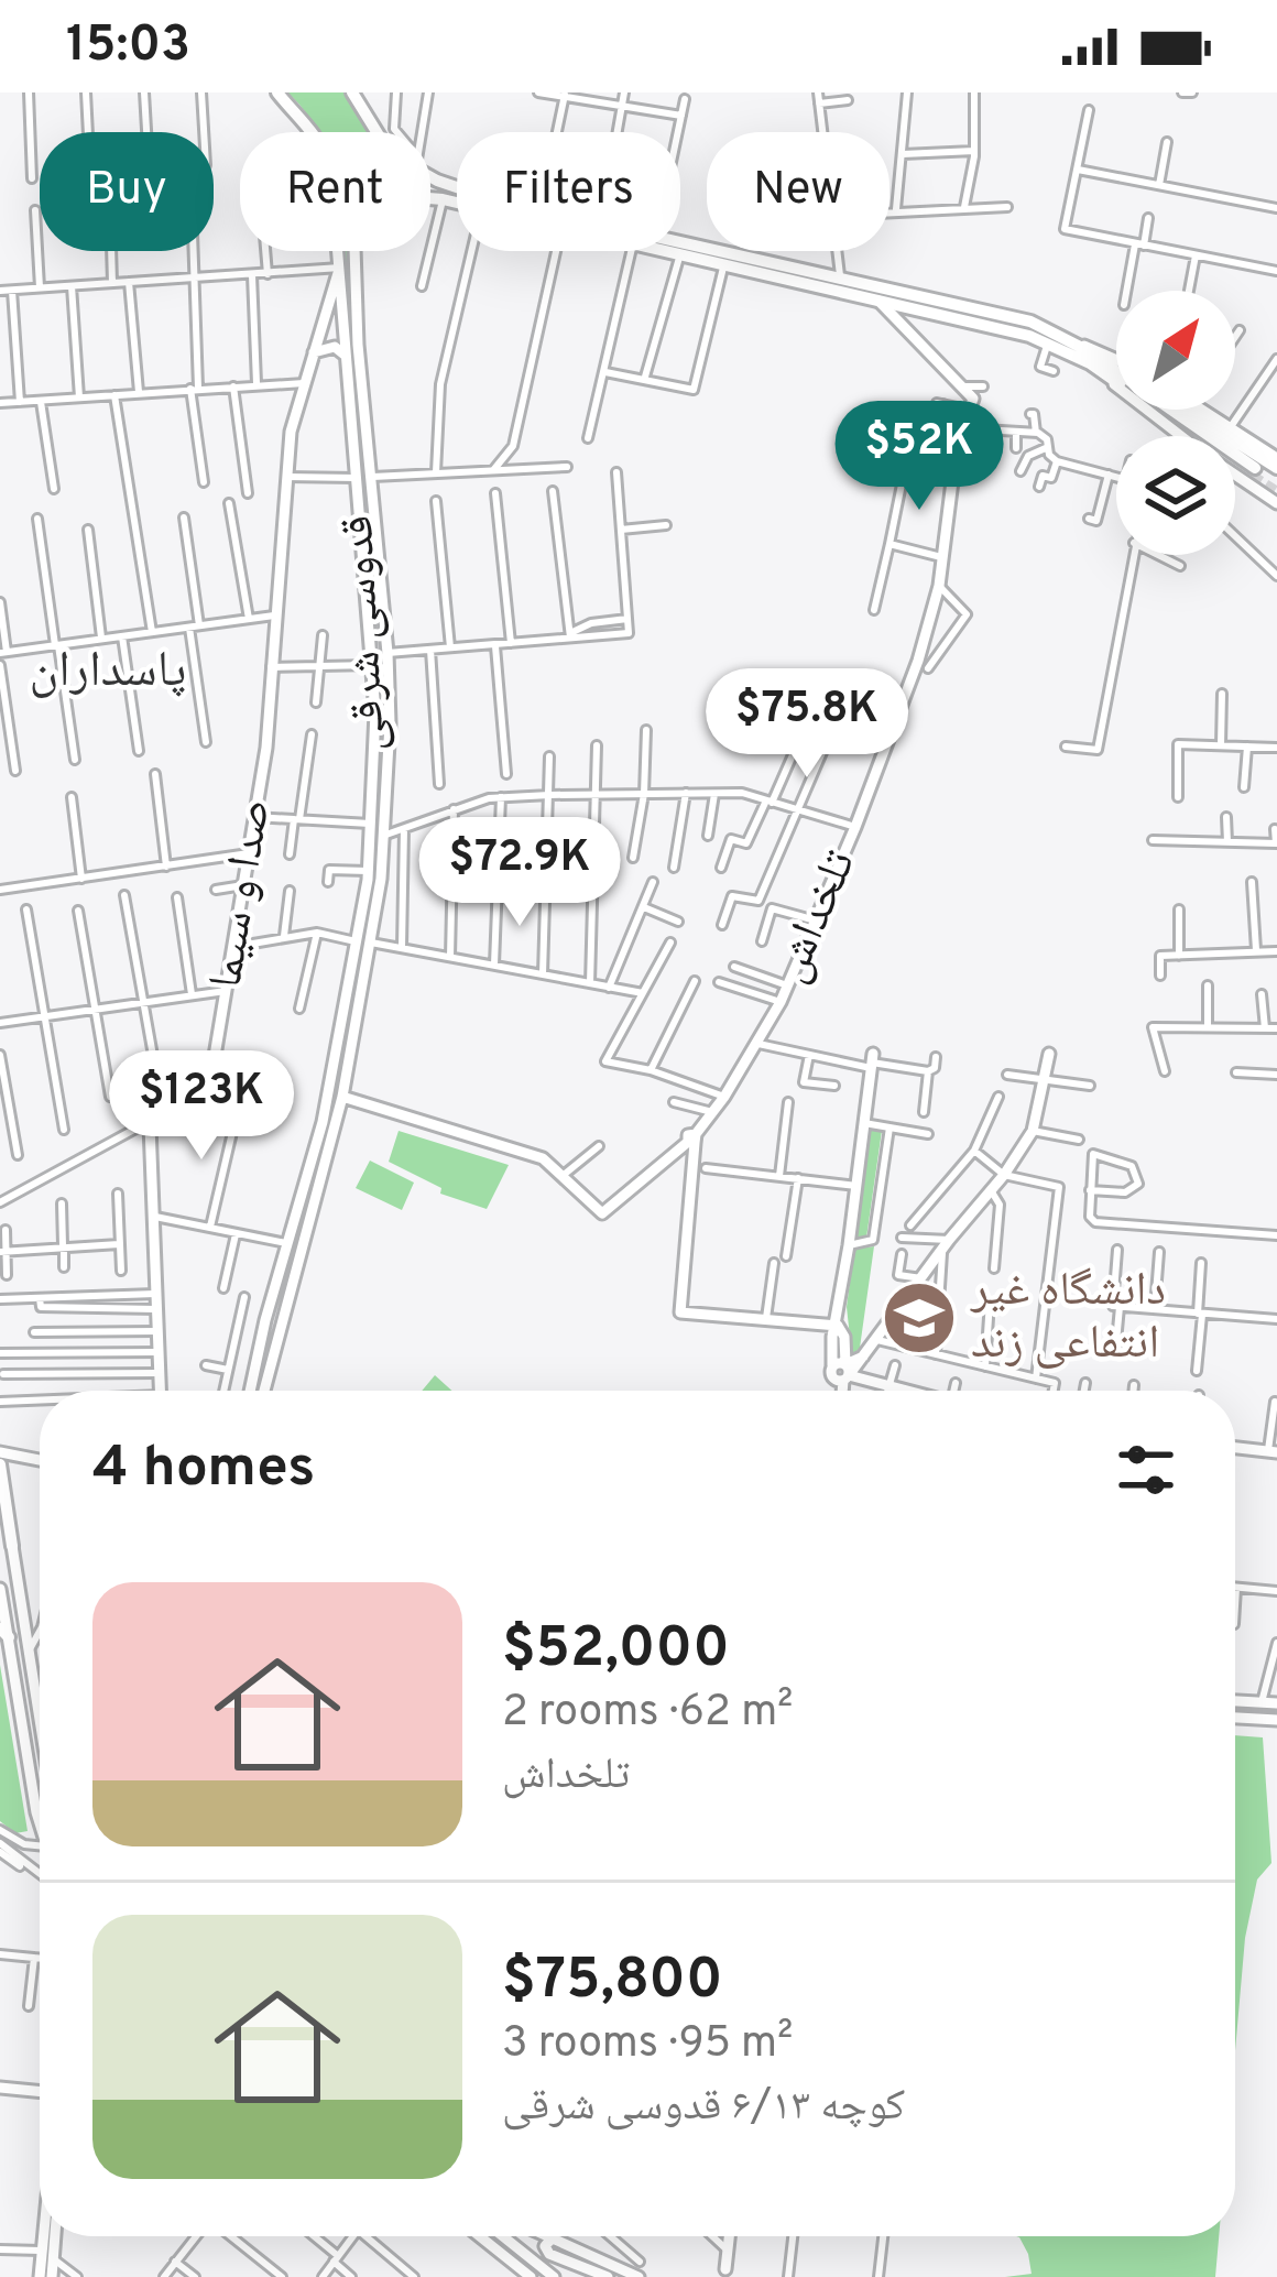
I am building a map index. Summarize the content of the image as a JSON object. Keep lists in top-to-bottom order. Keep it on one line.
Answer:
{"streets":{"main road":["قدوسی شرقی","صدا و سیما","تلخداش"]},"crossings":[["قدوسی شرقی","صدا و سیما"]],"districts":["پاسداران"],"places":{"school or university":["دانشگاه غیر انتفاعی زند"]},"north":"top right","page":{"status":"15:03","chip":["Buy","Rent","Filters","New"],"price":["$52K","$75.8K","$72.9K","$123K"],"heading":"4 homes","list":[{"name":"$52,000","note":"2 rooms · 62 m² · تلخداش"},{"name":"$75,800","note":"3 rooms · 95 m² · کوچه ۶/۱۳ قدوسی شرقی"}]}}
